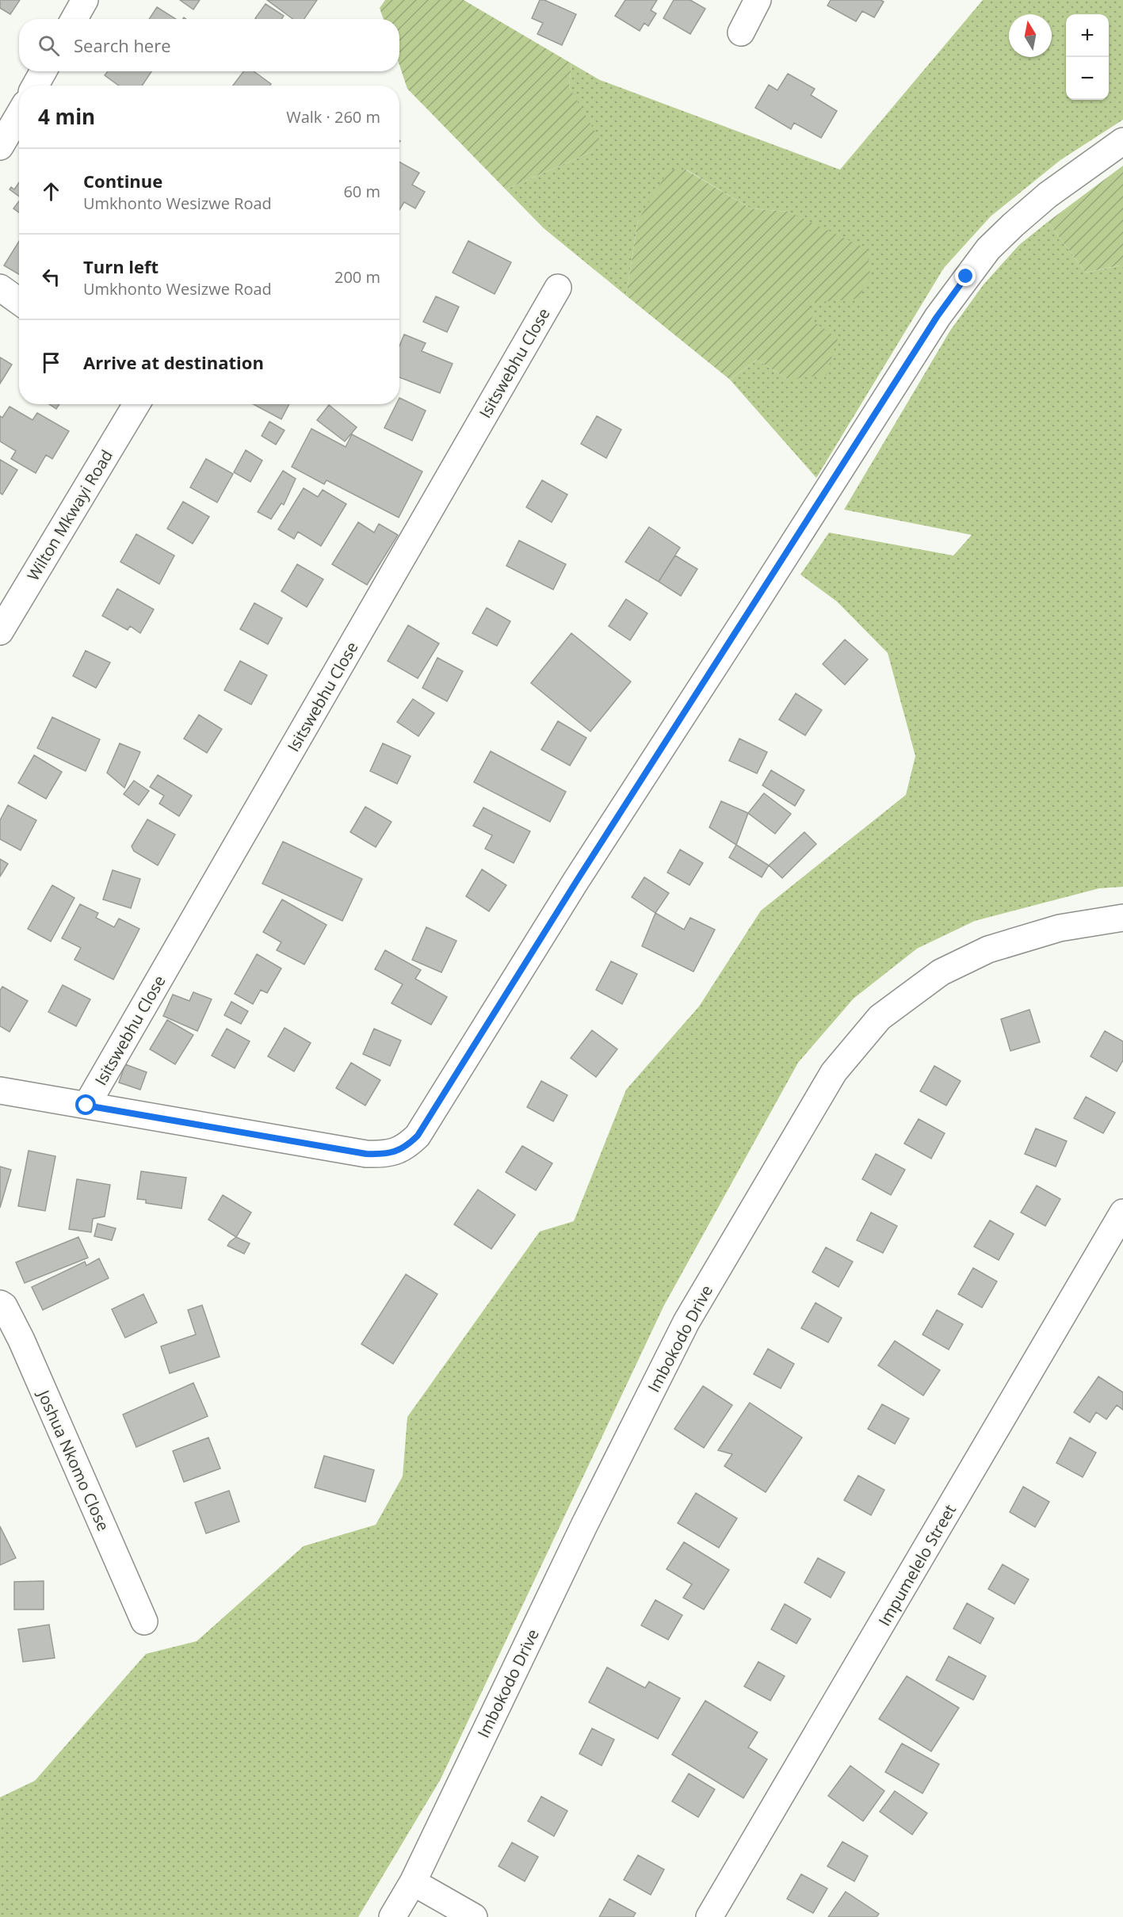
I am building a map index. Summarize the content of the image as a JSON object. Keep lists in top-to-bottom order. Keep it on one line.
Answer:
{"streets":{"street":["Isitswebhu Close","Wilton Mkwayi Road","Imbokodo Drive","Joshua Nkomo Close","Impumelelo Street"]},"north":"top","page":{"map_buttons":["+","−"],"search":"Search here","heading":["4 min","Walk · 260 m"],"list":[["Continue","Umkhonto Wesizwe Road","60 m"],["Turn left","Umkhonto Wesizwe Road","200 m"],"Arrive at destination"]}}
